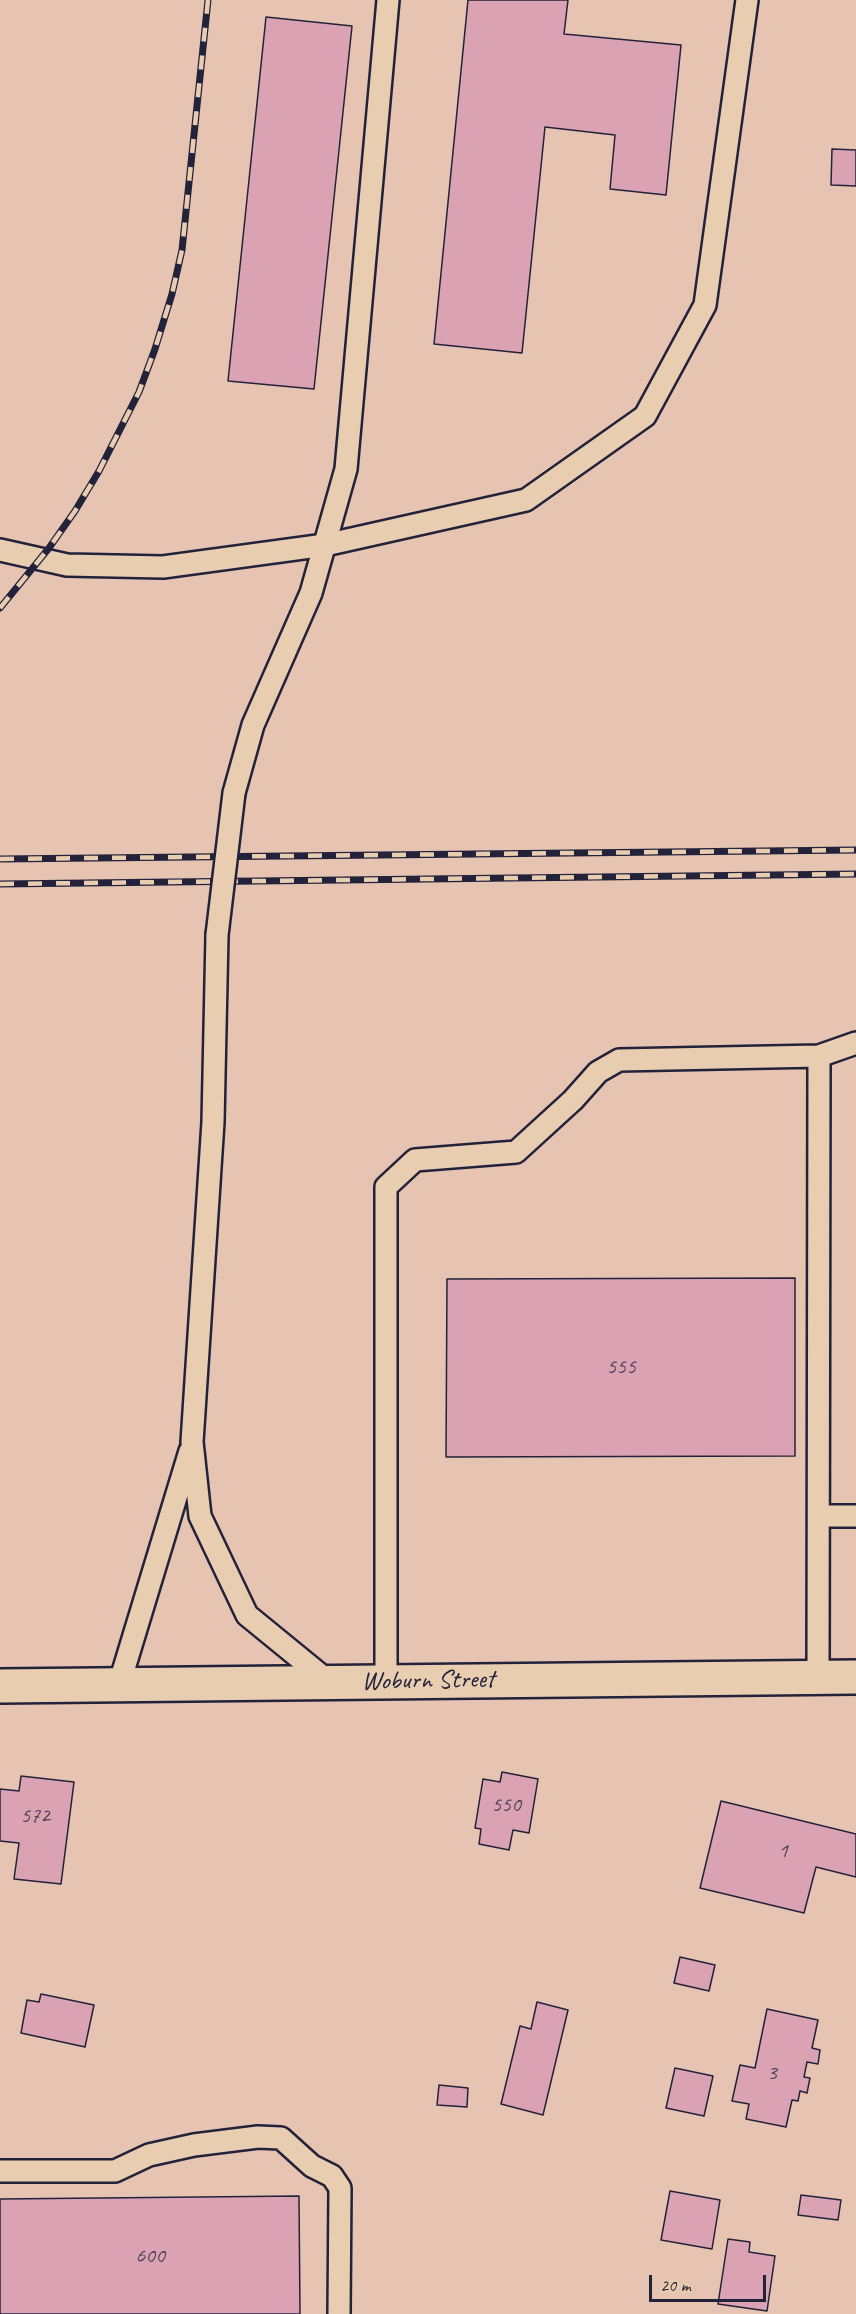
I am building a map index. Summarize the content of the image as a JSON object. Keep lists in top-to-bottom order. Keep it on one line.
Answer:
{"streets":{"main road":["Woburn Street"]},"house_numbers":["555","550","572","1","3","600"],"scale_bar":"20 m"}
